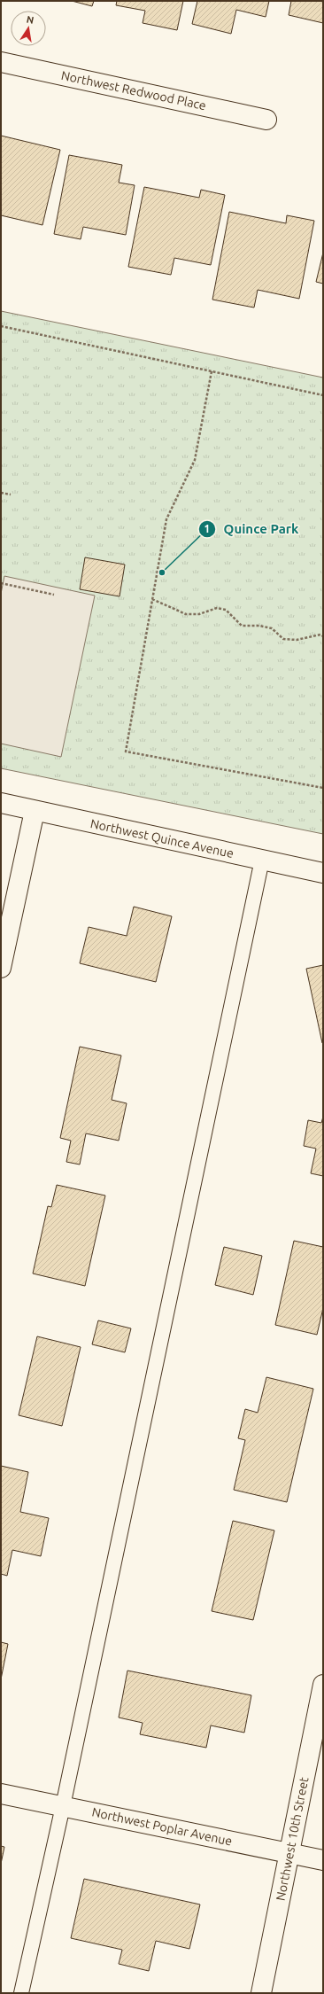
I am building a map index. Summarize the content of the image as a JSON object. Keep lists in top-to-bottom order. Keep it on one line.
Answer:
{"streets":{"street":["Northwest Redwood Place","Northwest Quince Avenue","Northwest Poplar Avenue","Northwest 10th Street"]},"crossings":[["Northwest Poplar Avenue","Northwest 10th Street"]],"places":["Quince Park"],"north":"top"}
